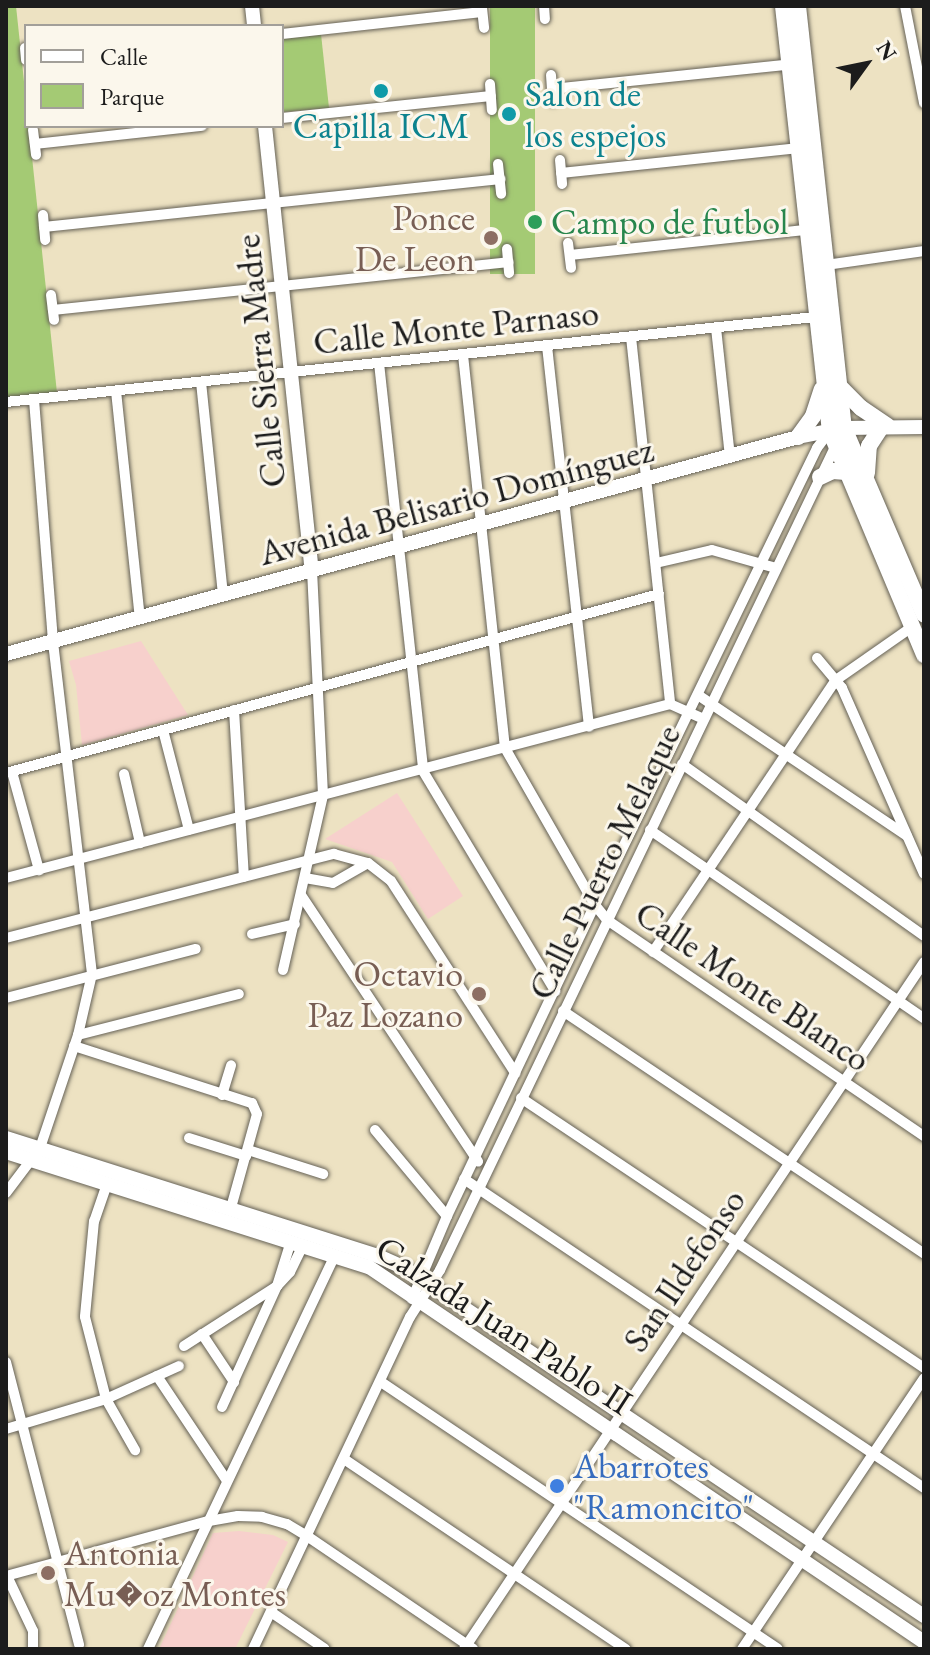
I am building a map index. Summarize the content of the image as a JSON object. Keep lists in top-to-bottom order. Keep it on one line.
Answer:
{"streets":{"main road":["Calle Sierra Madre","Avenida Belisario Domínguez","Calzada Juan Pablo II"],"street":["Calle Monte Parnaso","Calle Puerto Melaque","Calle Monte Blanco","San Ildefonso"]},"crossings":[["Calle Monte Parnaso","Calle Sierra Madre"],["Calle Monte Parnaso","Calle Monte Blanco"],["Calle Sierra Madre","Avenida Belisario Domínguez"],["Avenida Belisario Domínguez","Calle Puerto Melaque"],["Avenida Belisario Domínguez","Calle Monte Blanco"],["Calle Puerto Melaque","Calle Monte Blanco"],["Calle Puerto Melaque","Calzada Juan Pablo II"],["Calle Monte Blanco","San Ildefonso"],["San Ildefonso","Calzada Juan Pablo II"]],"places":["Capilla ICM","Salon de los espejos","Campo de futbol","Ponce De Leon","Octavio Paz Lozano","Abarrotes \"Ramoncito\"","Antonia Mu�oz Montes"],"legend":["Calle","Parque"],"north":"top right"}
